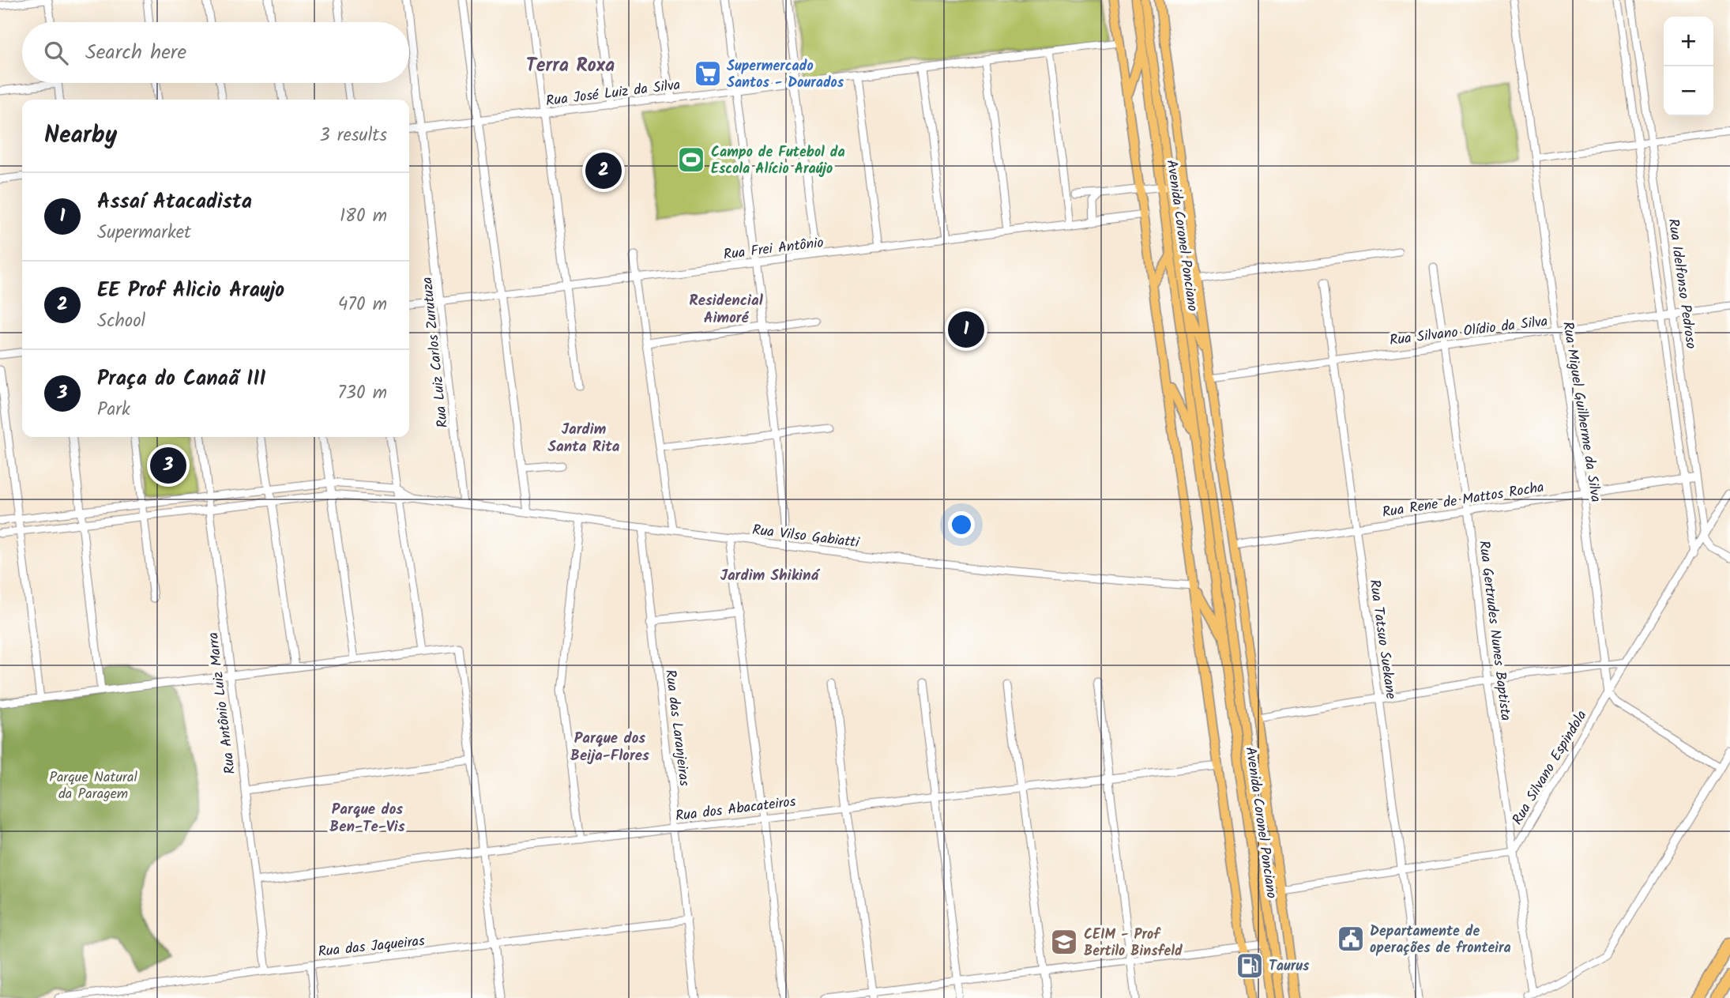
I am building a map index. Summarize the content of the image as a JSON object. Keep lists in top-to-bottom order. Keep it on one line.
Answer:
{"streets":{"main road":["Avenida Coronel Ponciano"],"street":["Rua José Luiz da Silva","Rua Frei Antônio","Rua Idelfonso Pedroso","Rua Silvano Olídio da Silva","Rua Luiz Carlos Zurutuza","Rua Miguel Guilherme da Silva","Rua Rene de Mattos Rocha","Rua Vilso Gabiatti","Rua Gertrudes Nunes Baptista","Rua Tatsuo Suekane","Rua Antônio Luiz Marra","Rua das Laranjeiras","Rua Silvano Espindola","Rua dos Abacateiros","Rua das Jaqueiras"]},"crossings":[["Rua José Luiz da Silva","Rua Luiz Carlos Zurutuza"],["Rua Frei Antônio","Rua Luiz Carlos Zurutuza"],["Rua Idelfonso Pedroso","Rua Silvano Olídio da Silva"],["Rua Idelfonso Pedroso","Rua Rene de Mattos Rocha"],["Rua Idelfonso Pedroso","Rua Silvano Espindola"],["Rua Silvano Olídio da Silva","Rua Miguel Guilherme da Silva"],["Rua Silvano Olídio da Silva","Rua Gertrudes Nunes Baptista"],["Rua Silvano Olídio da Silva","Rua Tatsuo Suekane"],["Rua Luiz Carlos Zurutuza","Rua Vilso Gabiatti"],["Rua Miguel Guilherme da Silva","Rua Rene de Mattos Rocha"],["Rua Miguel Guilherme da Silva","Rua Silvano Espindola"],["Rua Rene de Mattos Rocha","Rua Gertrudes Nunes Baptista"],["Rua Rene de Mattos Rocha","Rua Tatsuo Suekane"],["Rua Vilso Gabiatti","Rua Antônio Luiz Marra"],["Rua Vilso Gabiatti","Rua das Laranjeiras"],["Rua Gertrudes Nunes Baptista","Rua Silvano Espindola"],["Rua Antônio Luiz Marra","Rua dos Abacateiros"],["Rua Antônio Luiz Marra","Rua das Jaqueiras"],["Rua das Laranjeiras","Rua dos Abacateiros"],["Rua das Laranjeiras","Rua das Jaqueiras"]],"districts":["Terra Roxa","Residencial Aimoré","Jardim Santa Rita","Jardim Shikiná","Parque dos Beija-Flores","Parque dos Ben-Te-Vis"],"parks":["Parque Natural da Paragem"],"places":{"supermarket":["Supermercado Santos - Dourados"],"sports":["Campo de Futebol da Escola Alício Araújo"],"public building":["Departamente de operações de fronteira"],"school or university":["CEIM - Prof Bertilo Binsfeld"],"fuel station":["Taurus"]},"page":{"map_buttons":["+","−"],"search":"Search here","heading":["Nearby","3 results"],"pins":["2","1","3"],"list":[{"mark":"1","name":"Assaí Atacadista","note":"Supermarket","value":"180 m"},{"mark":"2","name":"EE Prof Alicio Araujo","note":"School","value":"470 m"},{"mark":"3","name":"Praça do Canaã III","note":"Park","value":"730 m"}]}}
